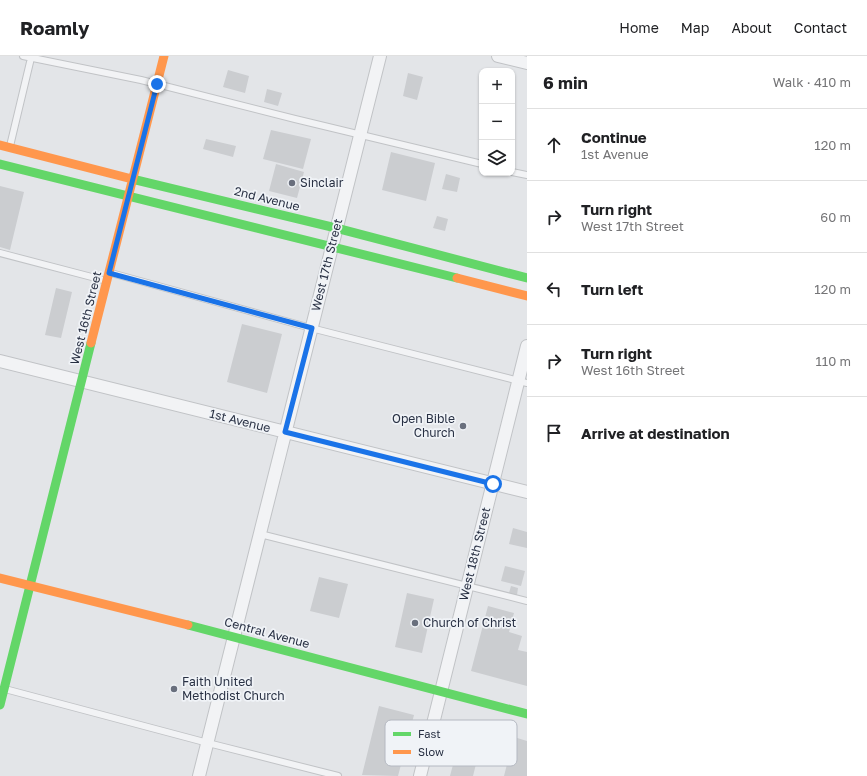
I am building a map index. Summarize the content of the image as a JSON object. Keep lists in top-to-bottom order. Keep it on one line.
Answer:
{"streets":{"street":["2nd Avenue","West 17th Street","West 16th Street","1st Avenue","West 18th Street","Central Avenue"]},"crossings":[["2nd Avenue","West 17th Street"],["2nd Avenue","West 16th Street"],["West 17th Street","1st Avenue"],["West 17th Street","Central Avenue"],["West 16th Street","1st Avenue"],["West 16th Street","Central Avenue"],["1st Avenue","West 18th Street"],["West 18th Street","Central Avenue"]],"places":["Sinclair","Open Bible Church","Church of Christ","Faith United Methodist Church"],"legend":["Fast","Slow"],"page":{"header":"Roamly","nav":["Home","Map","About","Contact"],"heading":["6 min","Walk · 410 m"],"map_buttons":["+","−"],"list":[["Continue","1st Avenue","120 m"],["Turn right","West 17th Street","60 m"],["Turn left","120 m"],["Turn right","West 16th Street","110 m"],"Arrive at destination"]}}
